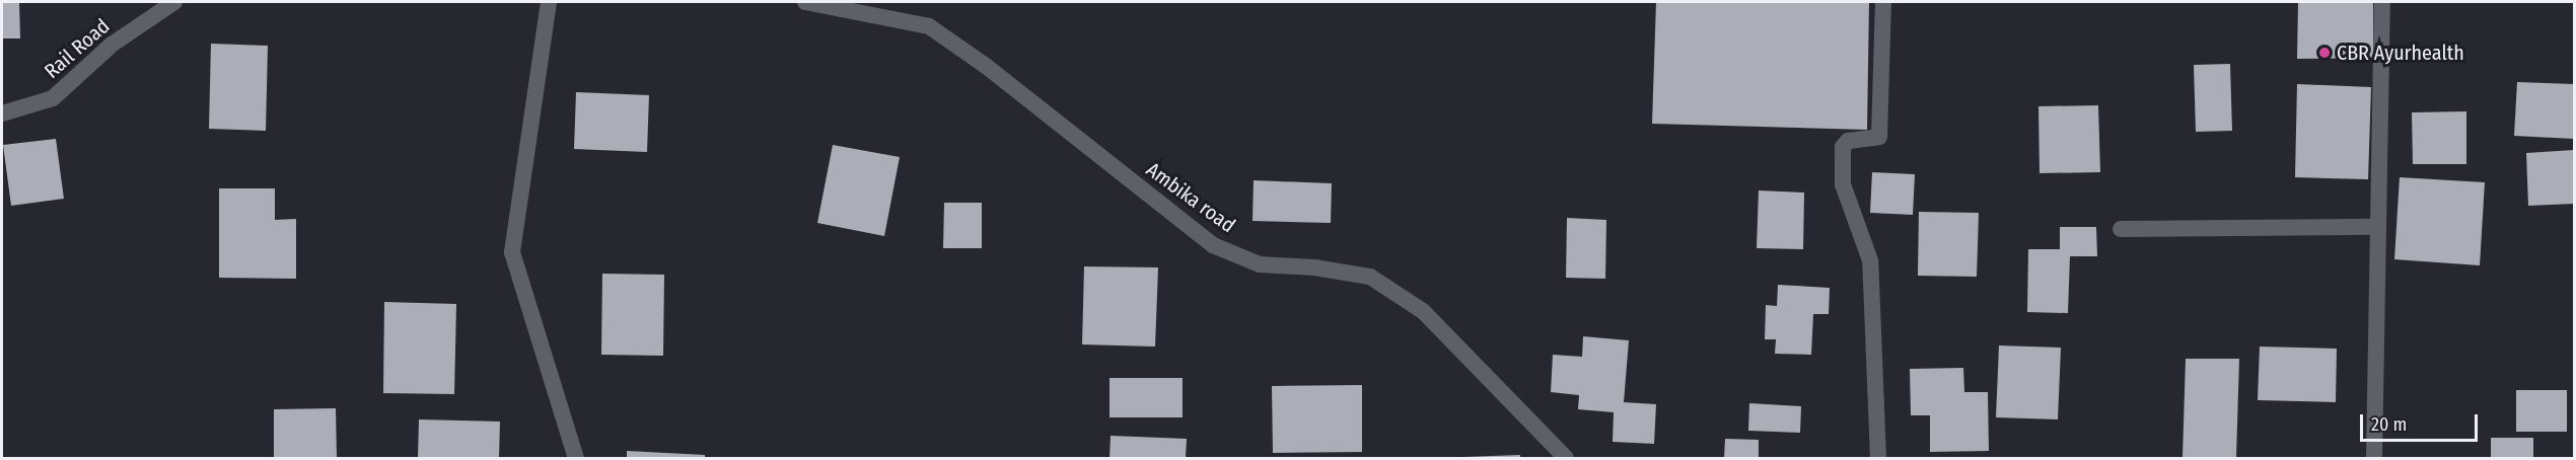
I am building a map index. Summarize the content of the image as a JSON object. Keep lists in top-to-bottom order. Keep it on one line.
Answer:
{"streets":{"street":["Rail Road","Ambika road"]},"places":["CBR Ayurhealth"],"scale_bar":"20 m"}
